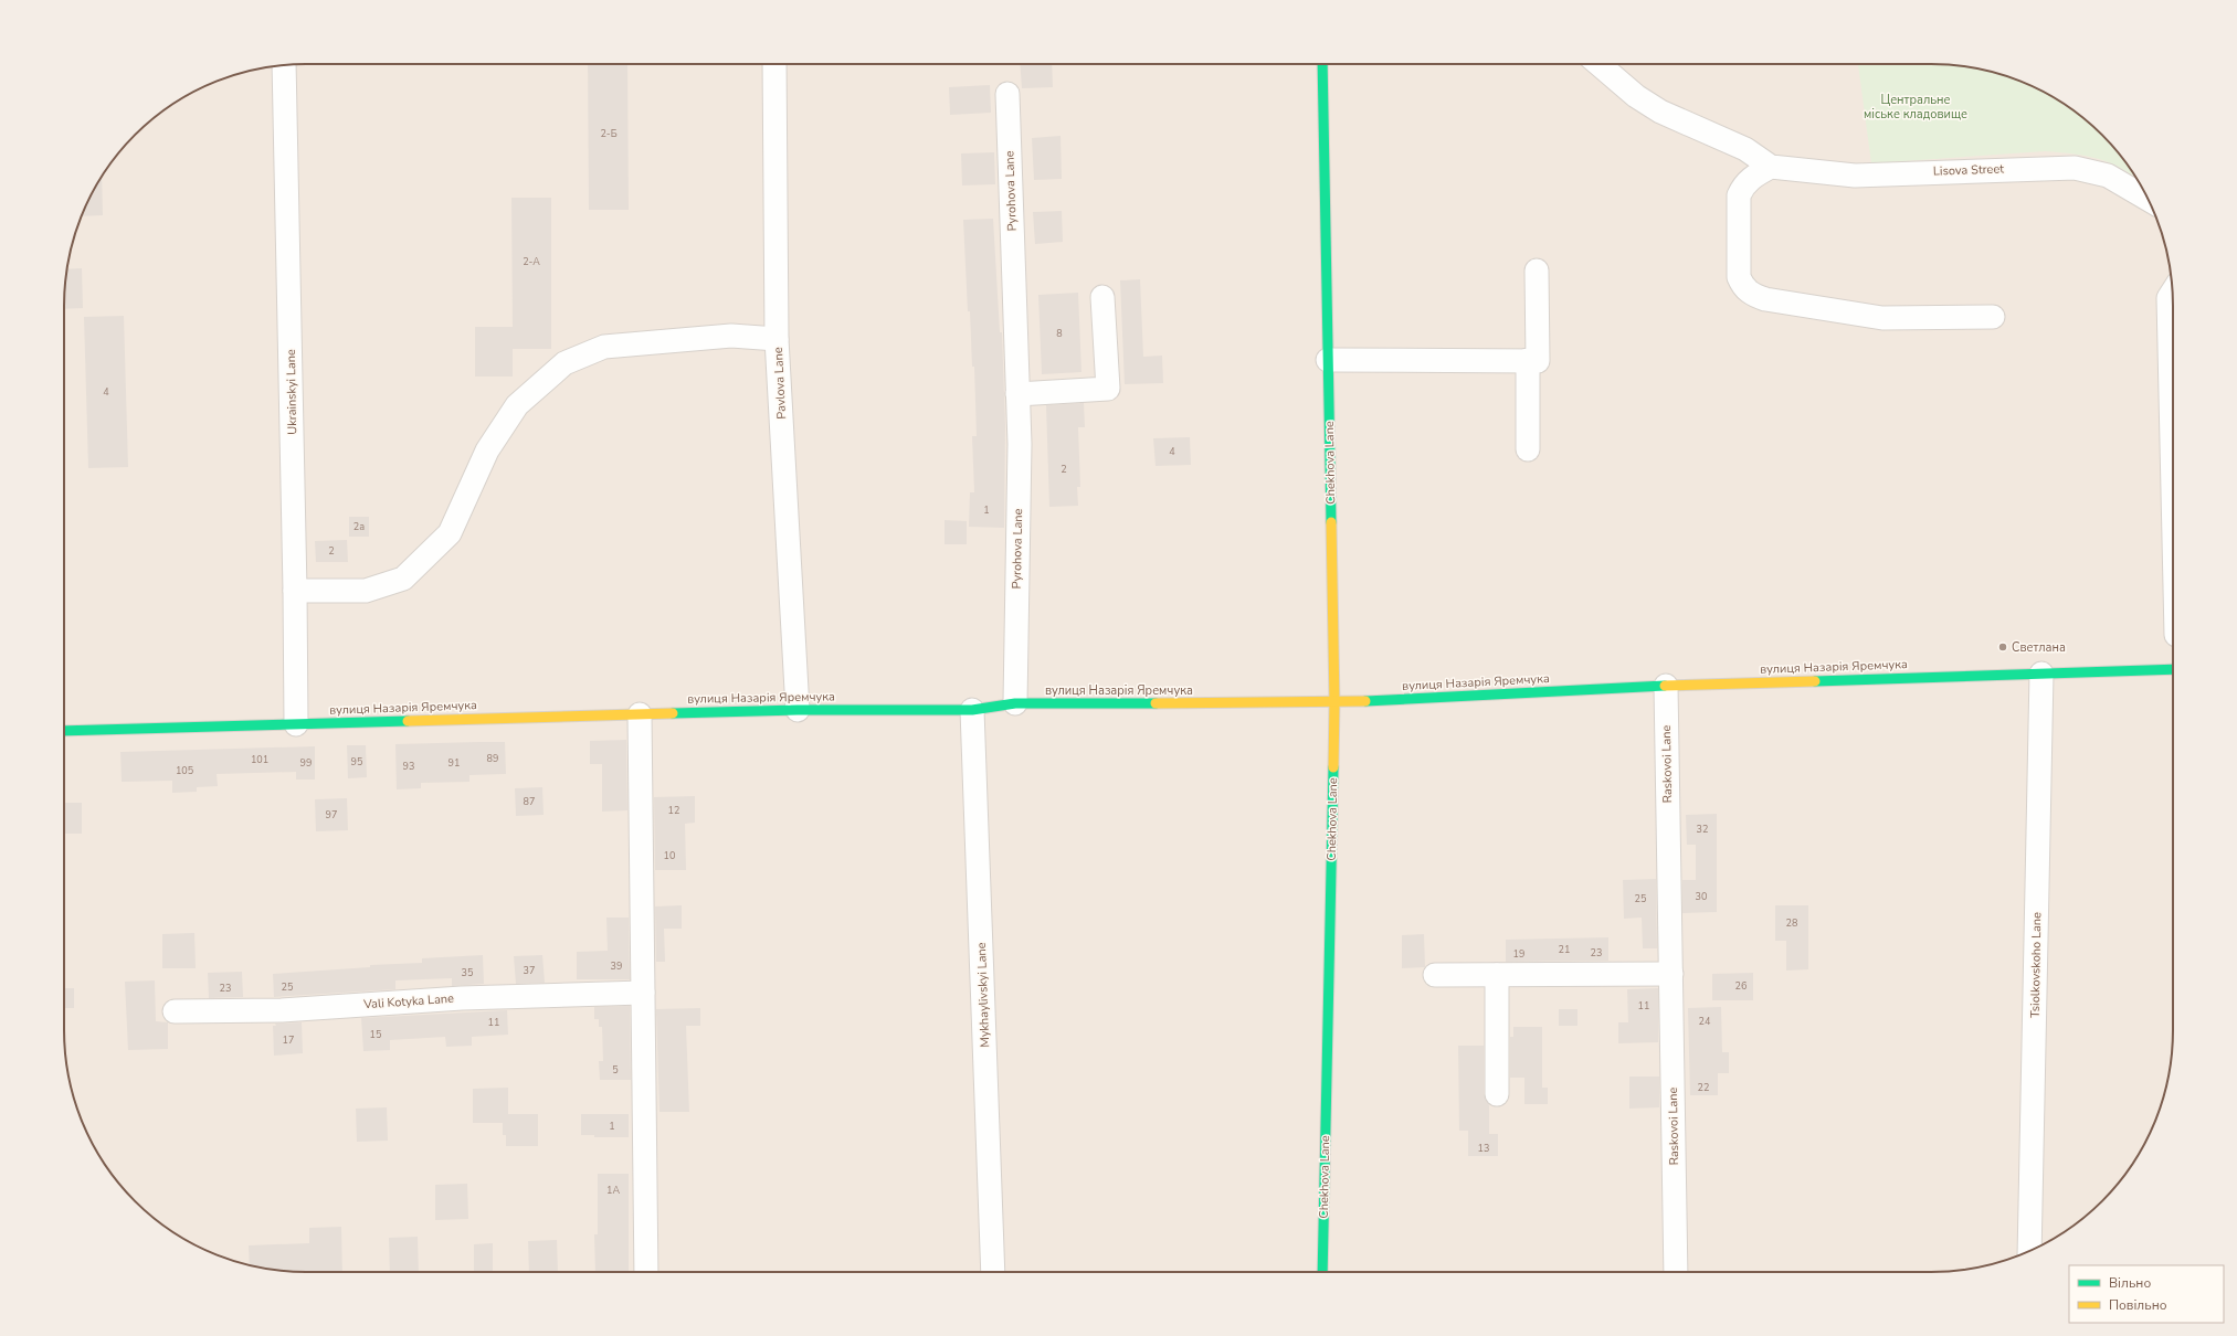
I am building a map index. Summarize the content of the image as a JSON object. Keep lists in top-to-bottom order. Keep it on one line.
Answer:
{"streets":{"street":["Lisova Street","Pyrohova Lane","Pavlova Lane","Ukrainskyi Lane","Chekhova Lane","вулиця Назарія Яремчука","Raskovoi Lane","Tsiolkovskoho Lane","Mykhaylivskyi Lane","Vali Kotyka Lane"]},"crossings":[["Pyrohova Lane","вулиця Назарія Яремчука"],["Pavlova Lane","вулиця Назарія Яремчука"],["Ukrainskyi Lane","вулиця Назарія Яремчука"],["Chekhova Lane","вулиця Назарія Яремчука"],["вулиця Назарія Яремчука","Raskovoi Lane"],["вулиця Назарія Яремчука","Tsiolkovskoho Lane"],["вулиця Назарія Яремчука","Mykhaylivskyi Lane"]],"parks":["Центральне міське кладовище"],"places":["Светлана"],"house_numbers":["2-Б","2-А","8","4","4","2","1","2а","2","89","101","95","99","91","93","105","87","12","97","32","10","30","25","28","21","23","19","39","37","35","26","25","23","11","24","11","15","17","5","22","1","13","1А"],"legend":["Вільно","Повільно"]}
